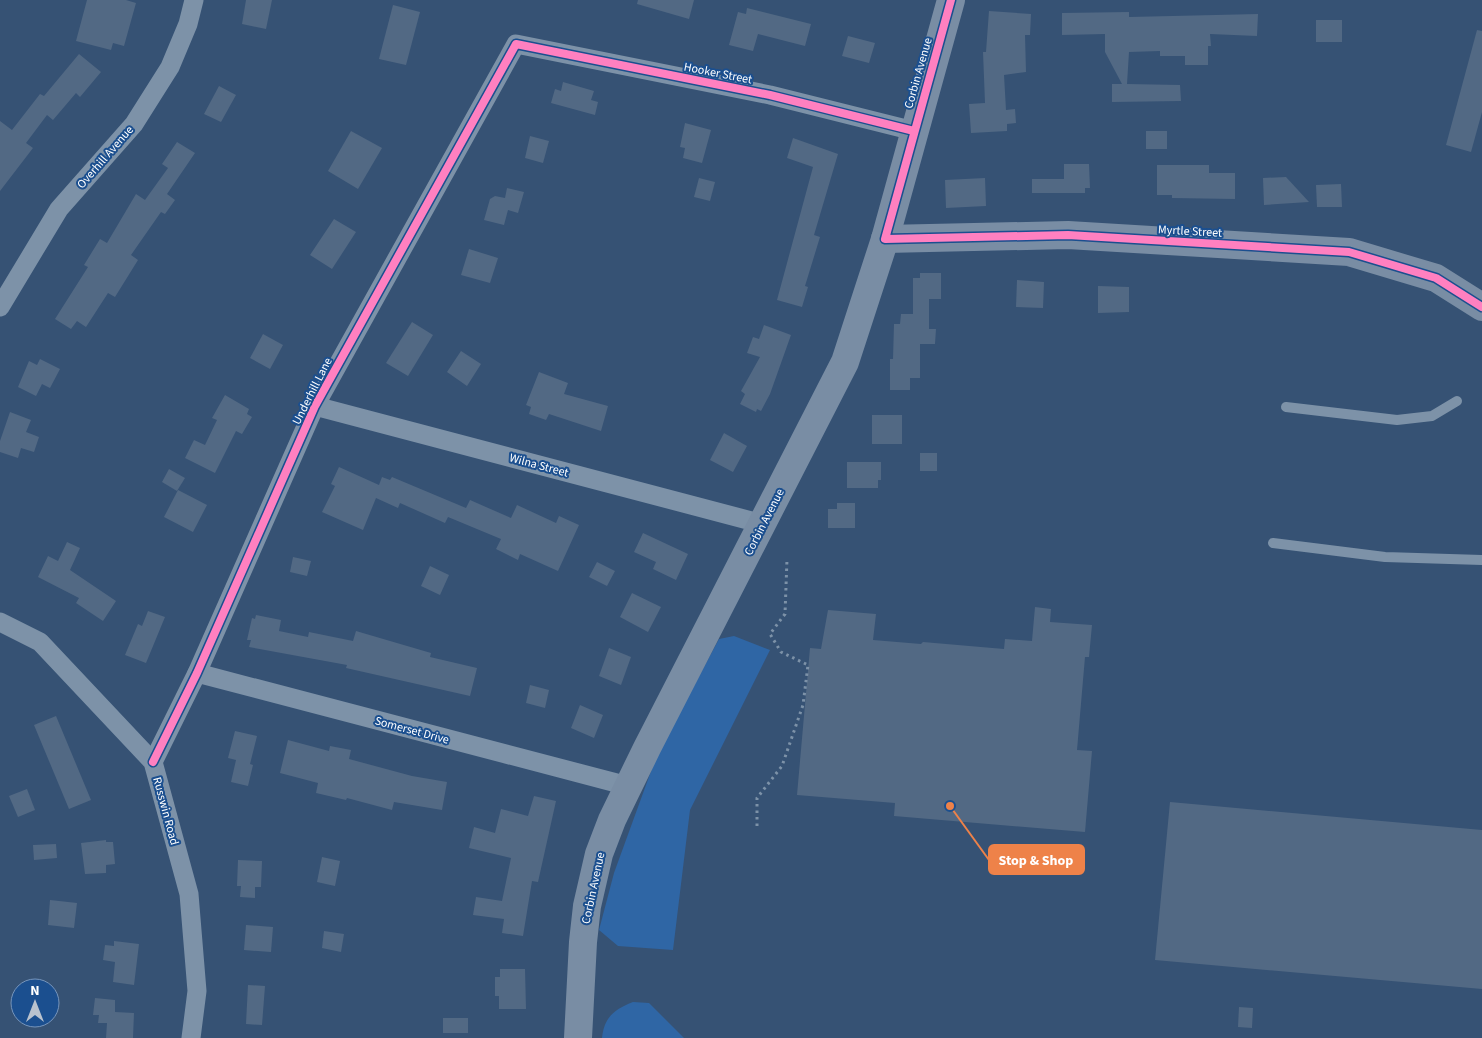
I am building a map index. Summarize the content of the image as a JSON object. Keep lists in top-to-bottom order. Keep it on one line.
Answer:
{"streets":{"main road":["Corbin Avenue","Myrtle Street"],"street":["Hooker Street","Overhill Avenue","Underhill Lane","Wilna Street","Somerset Drive","Russwin Road"]},"crossings":[["Hooker Street","Corbin Avenue"],["Hooker Street","Underhill Lane"],["Corbin Avenue","Myrtle Street"],["Corbin Avenue","Wilna Street"],["Corbin Avenue","Somerset Drive"],["Underhill Lane","Wilna Street"],["Underhill Lane","Somerset Drive"],["Underhill Lane","Russwin Road"]],"places":["Stop & Shop"],"north":"top"}
